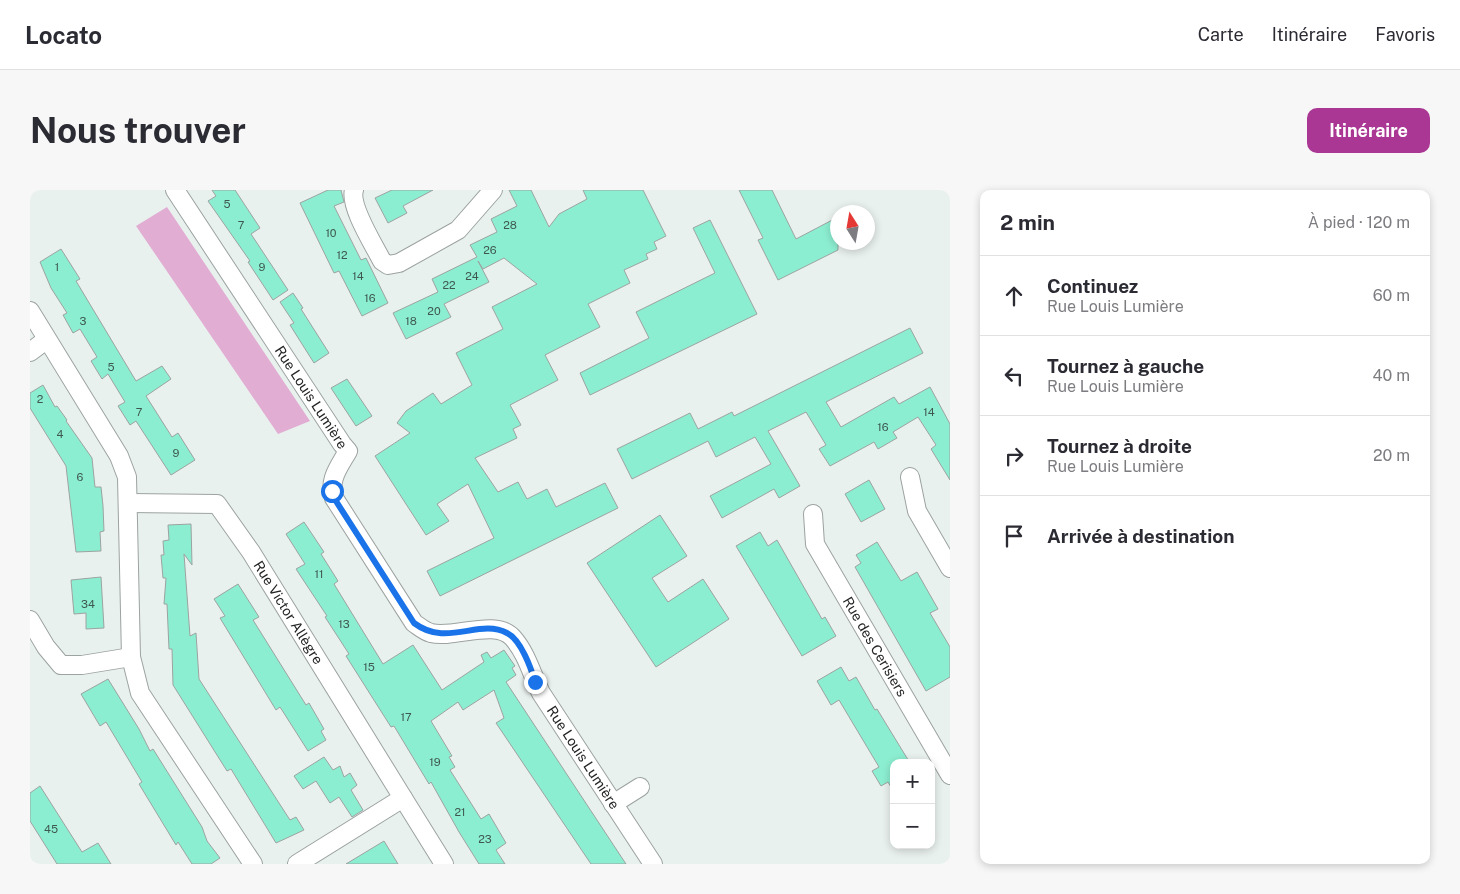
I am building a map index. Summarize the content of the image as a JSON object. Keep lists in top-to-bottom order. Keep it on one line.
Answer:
{"streets":{"street":["Rue Louis Lumière","Rue Victor Allègre","Rue des Cerisiers"]},"house_numbers":["5","7","28","10","26","12","1","9","14","24","22","16","20","3","18","5","2","7","14","16","4","9","6","11","34","13","15","17","19","21","45","23"],"north":"top","page":{"header":"Locato","nav":["Carte","Itinéraire","Favoris"],"buttons":"Itinéraire","title":"Nous trouver","heading":["2 min","À pied · 120 m"],"list":[["Continuez","Rue Louis Lumière","60 m"],["Tournez à gauche","Rue Louis Lumière","40 m"],["Tournez à droite","Rue Louis Lumière","20 m"],"Arrivée à destination"],"map_buttons":["+","−"]}}
